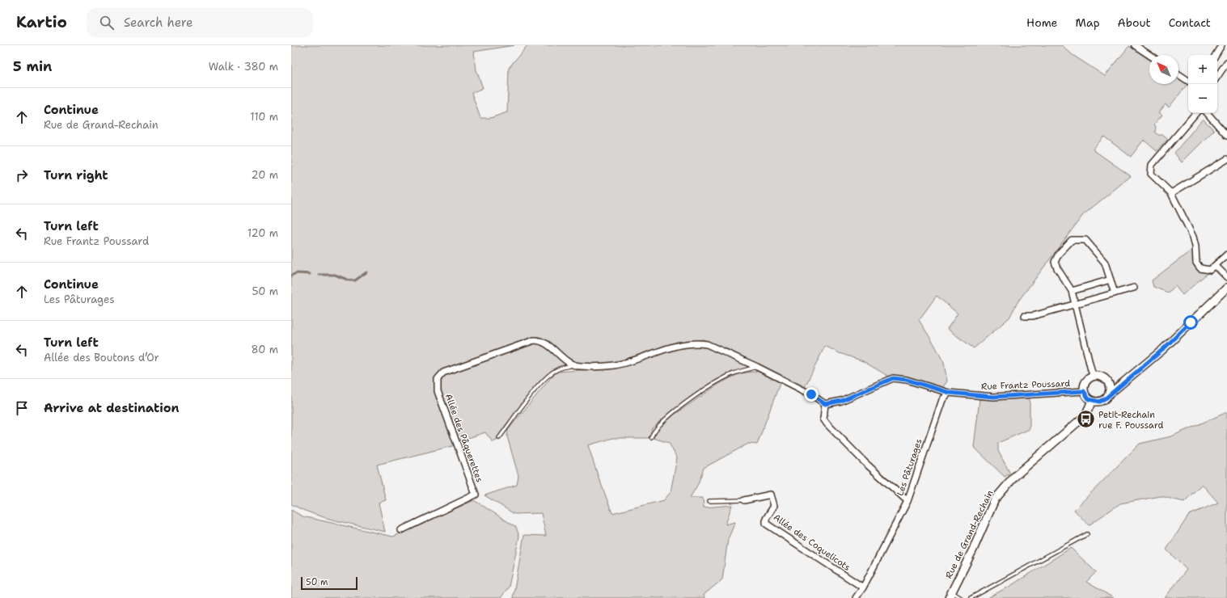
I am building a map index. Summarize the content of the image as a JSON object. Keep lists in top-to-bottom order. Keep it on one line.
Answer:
{"streets":{"street":["Rue Frantz Poussard","Allée des Pâquerettes","Les Pâturages","Rue de Grand-Rechain","Allée des Coquelicots"]},"crossings":[["Rue Frantz Poussard","Les Pâturages"],["Rue Frantz Poussard","Rue de Grand-Rechain"],["Les Pâturages","Allée des Coquelicots"]],"places":{"bus stop":["Petit-Rechain rue F. Poussard"]},"scale_bar":"50 m","north":"top left","page":{"header":"Kartio","search":"Search here","nav":["Home","Map","About","Contact"],"heading":["5 min","Walk · 380 m"],"map_buttons":["+","−"],"list":[["Continue","Rue de Grand-Rechain","110 m"],["Turn right","20 m"],["Turn left","Rue Frantz Poussard","120 m"],["Continue","Les Pâturages","50 m"],["Turn left","Allée des Boutons d’Or","80 m"],"Arrive at destination"],"scale":"50 m"}}
